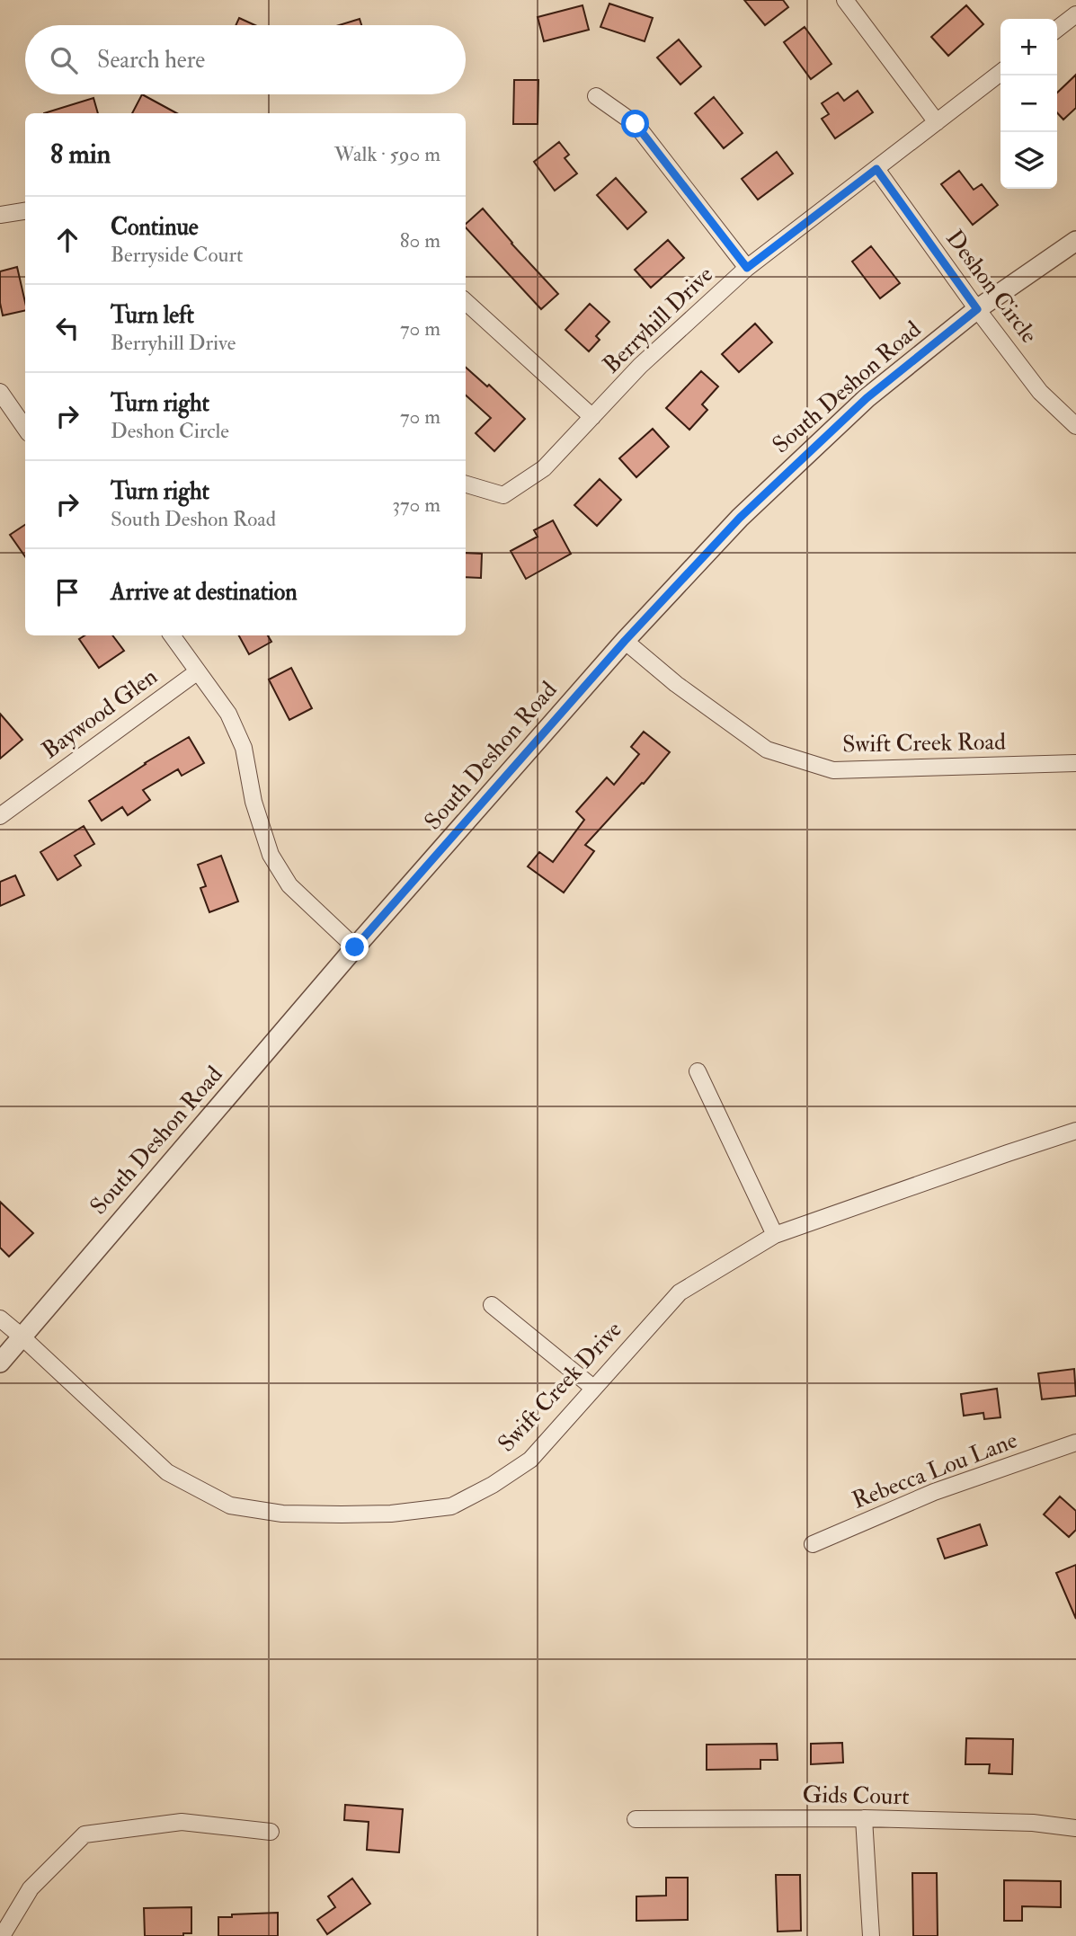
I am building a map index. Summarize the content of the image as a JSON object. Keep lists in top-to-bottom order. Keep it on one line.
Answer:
{"streets":{"street":["Deshon Circle","Berryhill Drive","South Deshon Road","Baywood Glen","Swift Creek Road","Swift Creek Drive","Rebecca Lou Lane","Gids Court"]},"crossings":[["Deshon Circle","Berryhill Drive"],["Deshon Circle","South Deshon Road"],["South Deshon Road","Swift Creek Road"],["South Deshon Road","Swift Creek Drive"]],"page":{"map_buttons":["+","−"],"search":"Search here","heading":["8 min","Walk · 590 m"],"list":[["Continue","Berryside Court","80 m"],["Turn left","Berryhill Drive","70 m"],["Turn right","Deshon Circle","70 m"],["Turn right","South Deshon Road","370 m"],"Arrive at destination"]}}
